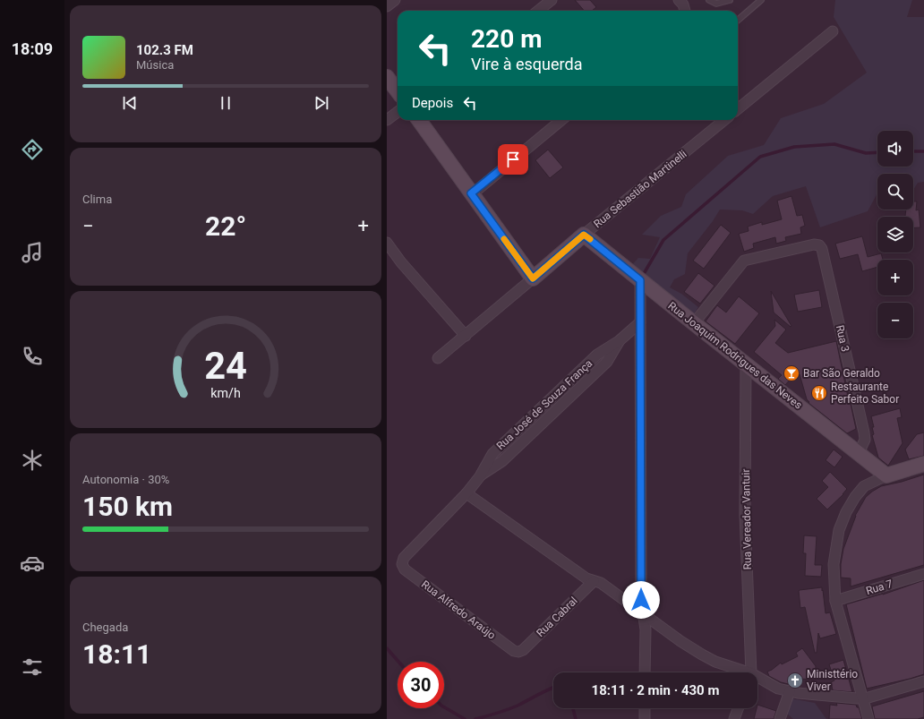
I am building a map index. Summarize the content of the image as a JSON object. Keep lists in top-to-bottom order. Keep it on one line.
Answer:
{"streets":{"street":["Rua Sebastião Martinelli","Rua 3","Rua Joaquim Rodrigues das Neves","Rua José de Souza França","Rua Vereador Vantuir","Rua 7","Rua Alfredo Araújo","Rua Cabral"]},"crossings":[["Rua Sebastião Martinelli","Rua Joaquim Rodrigues das Neves"],["Rua 3","Rua Joaquim Rodrigues das Neves"],["Rua Joaquim Rodrigues das Neves","Rua Vereador Vantuir"],["Rua José de Souza França","Rua Alfredo Araújo"],["Rua Alfredo Araújo","Rua Cabral"]],"places":{"bar":["Bar São Geraldo"],"restaurant":["Restaurante Perfeito Sabor"],"church":["Ministtério Viver"]},"page":{"tabs":"18:09","turn":["220 m","Vire à esquerda"],"song":["102.3 FM","Música"],"then":"Depois","map_buttons":["+","−"],"tile":["Clima",["Autonomia · 30%","150 km"],["Chegada","18:11"]],"heat":["−","22°","+"],"limit":"30","trip":"18:11 · 2 min · 430 m","gauge":["24","km/h"]}}
